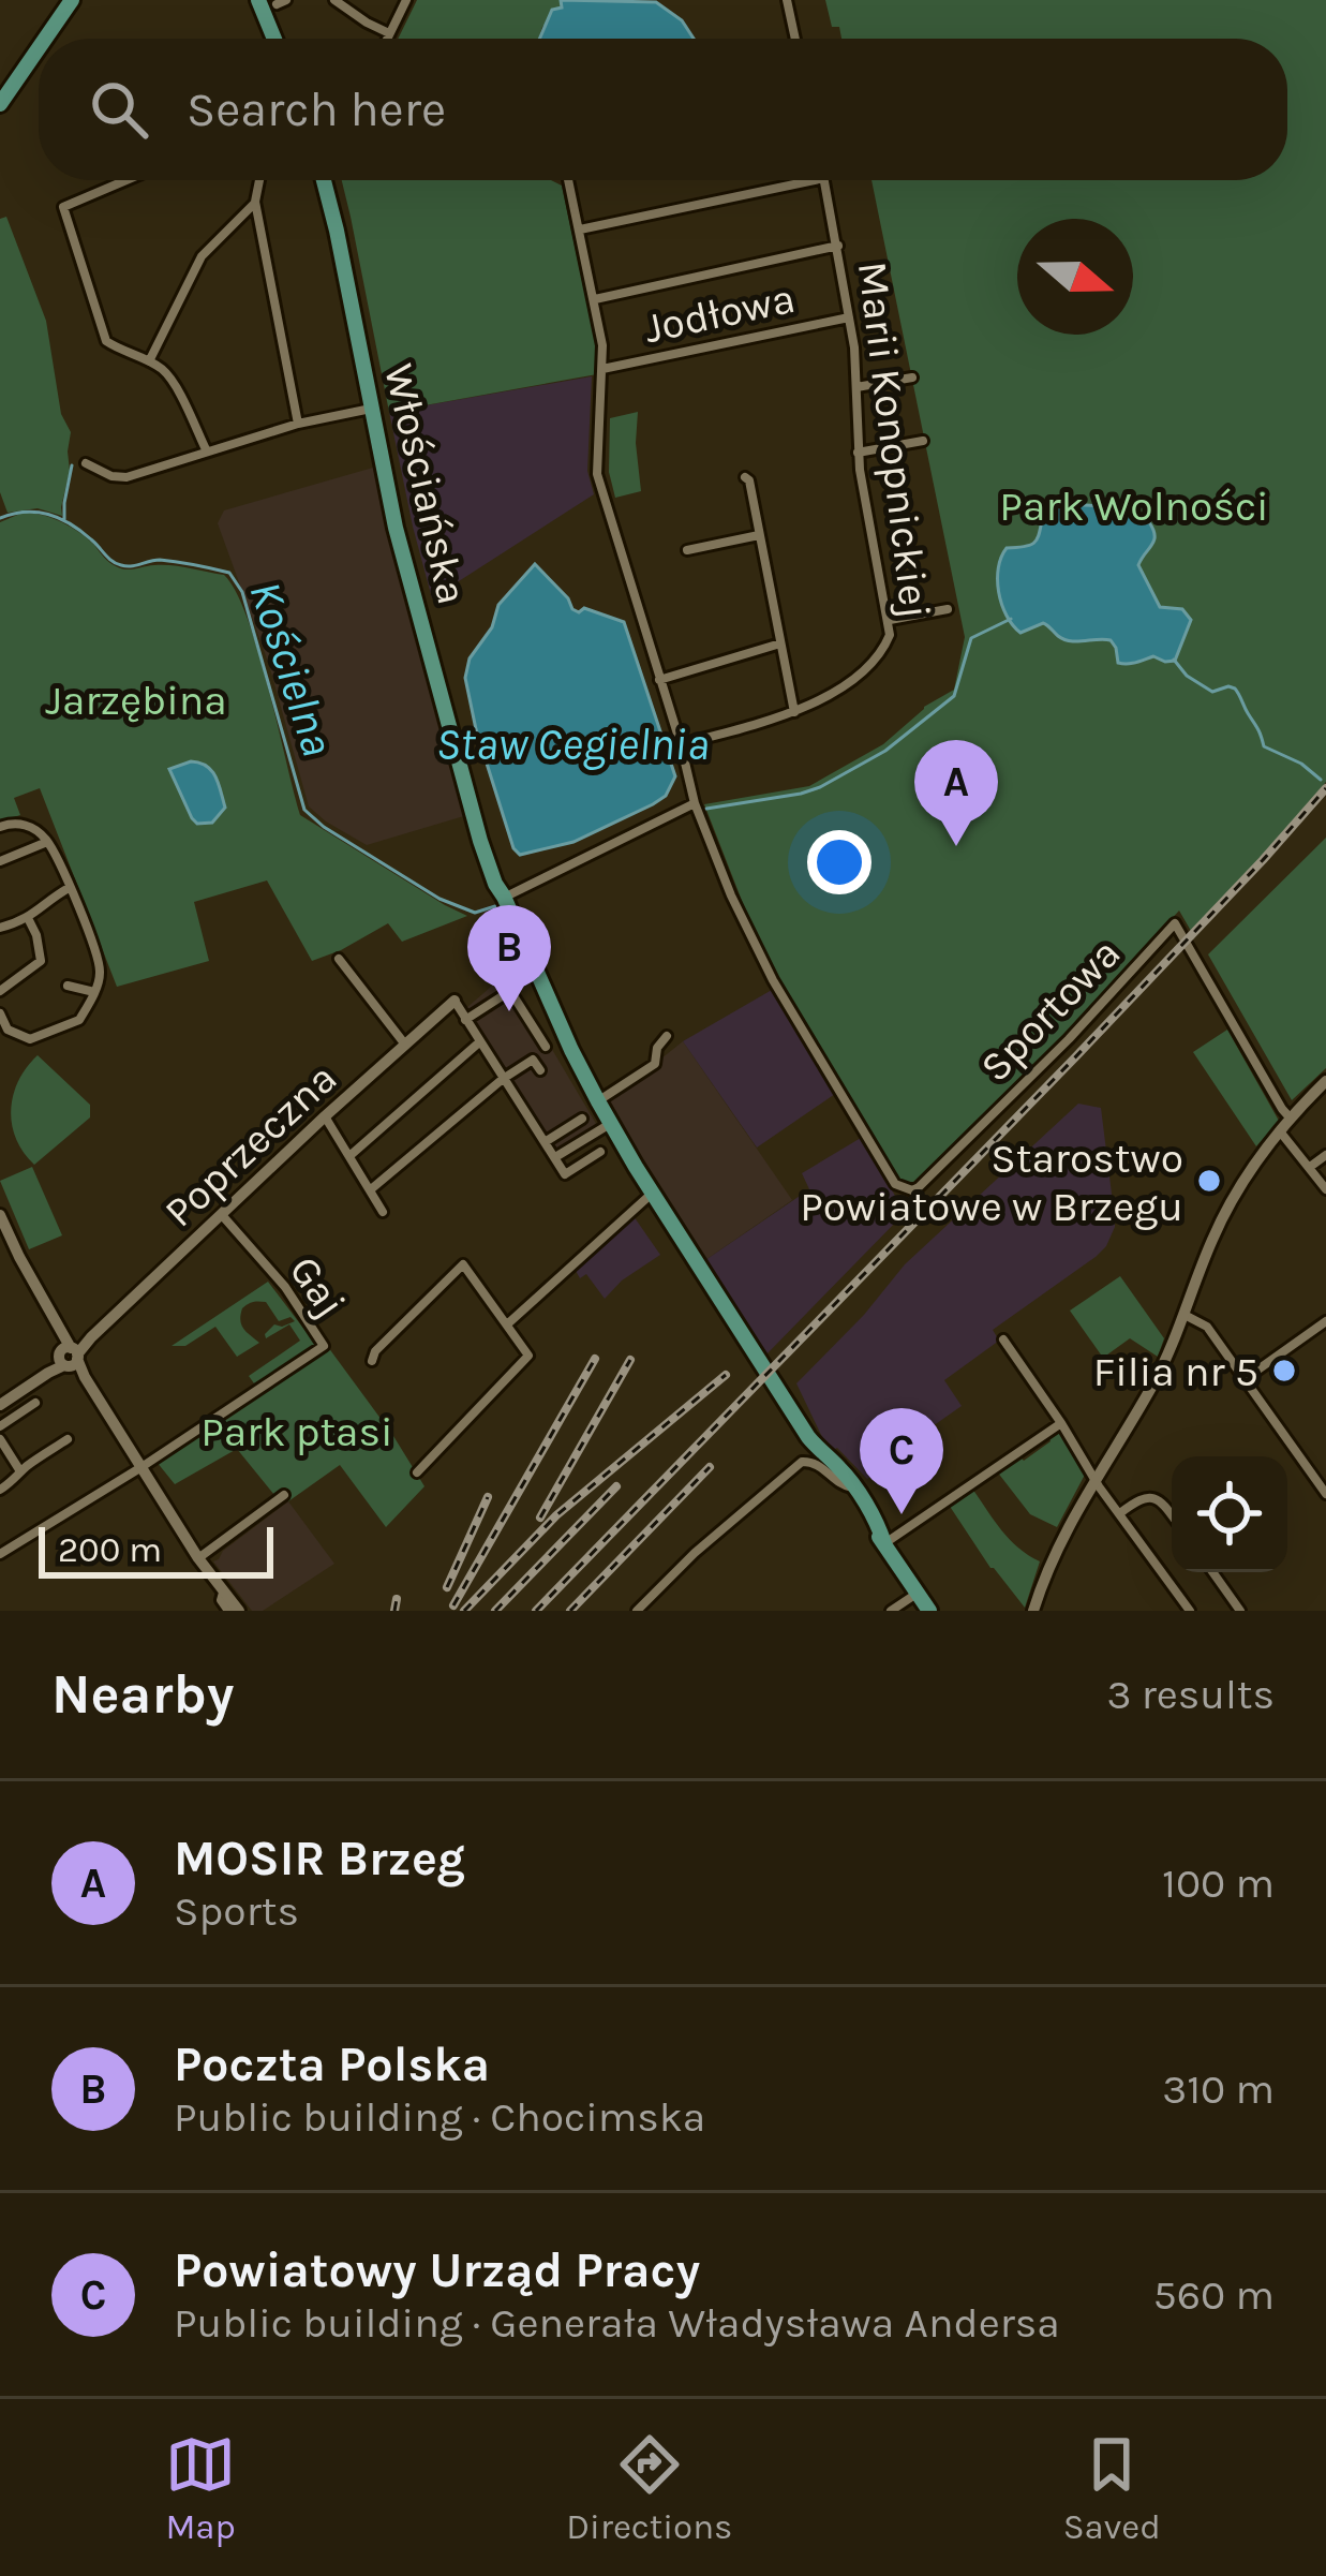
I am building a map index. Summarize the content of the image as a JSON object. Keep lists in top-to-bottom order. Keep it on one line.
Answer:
{"streets":{"main road":["Włościańska"],"street":["Jodłowa","Marii Konopnickiej","Sportowa","Poprzeczna","Gaj"]},"crossings":[["Jodłowa","Marii Konopnickiej"],["Poprzeczna","Gaj"]],"water":["Kościelna","Staw Cegielnia"],"parks":["Park Wolności","Jarzębina","Park ptasi"],"places":["Starostwo Powiatowe w Brzegu","Filia nr 5"],"scale_bar":"200 m","north":"right","page":{"search":"Search here","pins":["A","B","C"],"scale":"200 m","heading":["Nearby","3 results"],"list":[{"mark":"A","name":"MOSIR Brzeg","note":"Sports","value":"100 m"},{"mark":"B","name":"Poczta Polska","note":"Public building · Chocimska","value":"310 m"},{"mark":"C","name":"Powiatowy Urząd Pracy","note":"Public building · Generała Władysława Andersa","value":"560 m"}],"nav":["Map","Directions","Saved"]}}
